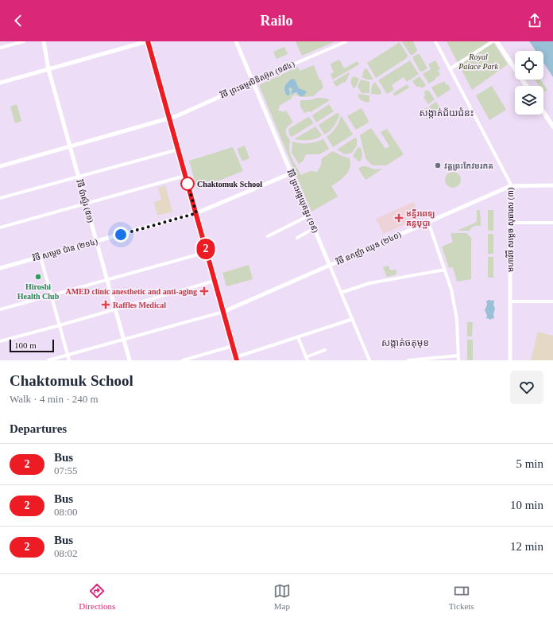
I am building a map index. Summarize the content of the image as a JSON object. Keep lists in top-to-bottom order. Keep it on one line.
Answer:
{"streets":{"street":["វិថី ព្រះធម្មលិខិតអ៊ុក (១៨៤)","វិថី ប៉ាស្ទ័រ (៥១)","វិថី ព្រះអង្គយុគន្ធរ (១៩)","មហាវិថី សម្តេច សុធារស (៣)","វិថី ឧកញ៉ា ឈុន (២៤០)","វិថី សម្តេច ប៉ាន (២១៤)"]},"crossings":[["វិថី ព្រះធម្មលិខិតអ៊ុក (១៨៤)","វិថី ប៉ាស្ទ័រ (៥១)"],["វិថី ព្រះធម្មលិខិតអ៊ុក (១៨៤)","វិថី ព្រះអង្គយុគន្ធរ (១៩)"],["វិថី ប៉ាស្ទ័រ (៥១)","វិថី សម្តេច ប៉ាន (២១៤)"],["វិថី ព្រះអង្គយុគន្ធរ (១៩)","វិថី ឧកញ៉ា ឈុន (២៤០)"],["វិថី ព្រះអង្គយុគន្ធរ (១៩)","វិថី សម្តេច ប៉ាន (២១៤)"],["មហាវិថី សម្តេច សុធារស (៣)","វិថី ឧកញ៉ា ឈុន (២៤០)"]],"districts":["សង្កាត់ជ័យជំនះ","សង្កាត់ចតុមុខ"],"parks":["Royal Palace Park"],"places":{"other":["វត្តព្រះកែវមរកត","Chaktomuk School","Hiroshi Health Club"],"health":["មន្ទីរពេទ្យ គន្ធបុប្ផា","AMED clinic anesthetic and anti-aging","Raffles Medical"]},"lines":["bus line 2"],"scale_bar":"100 m","page":{"header":"Railo","on_map":"2","scale":"100 m","heading":[["Chaktomuk School","Walk · 4 min · 240 m"],"Departures"],"list":[{"mark":"2","name":"Bus","note":"07:55","value":"5 min"},{"mark":"2","name":"Bus","note":"08:00","value":"10 min"},{"mark":"2","name":"Bus","note":"08:02","value":"12 min"}],"tabs":["Directions","Map","Tickets"]}}
